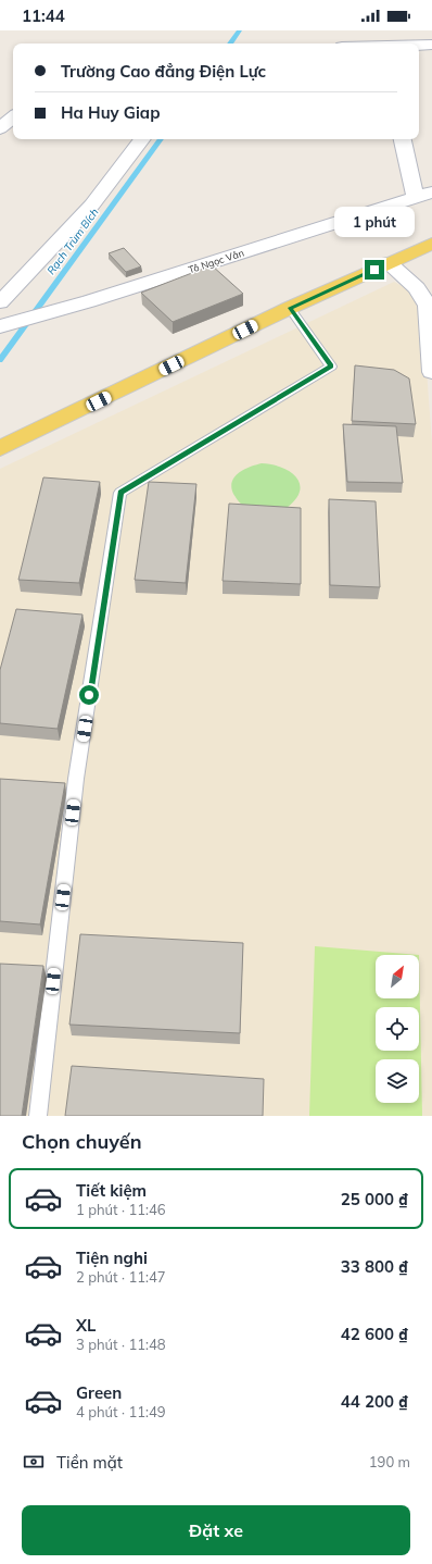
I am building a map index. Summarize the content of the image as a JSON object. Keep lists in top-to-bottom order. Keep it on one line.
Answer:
{"streets":{"street":["Tô Ngọc Vân"]},"water":["Rạch Trùm Bích"],"north":"top right","page":{"status":"11:44","banner":["Trường Cao đẳng Điện Lực","Ha Huy Giap"],"bubble":"1 phút","heading":"Chọn chuyến","list":[{"name":"Tiết kiệm","note":"1 phút · 11:46","value":"25 000 ₫"},{"name":"Tiện nghi","note":"2 phút · 11:47","value":"33 800 ₫"},{"name":"XL","note":"3 phút · 11:48","value":"42 600 ₫"},{"name":"Green","note":"4 phút · 11:49","value":"44 200 ₫"}],"pay":["Tiền mặt","190 m"],"buttons":"Đặt xe"}}
